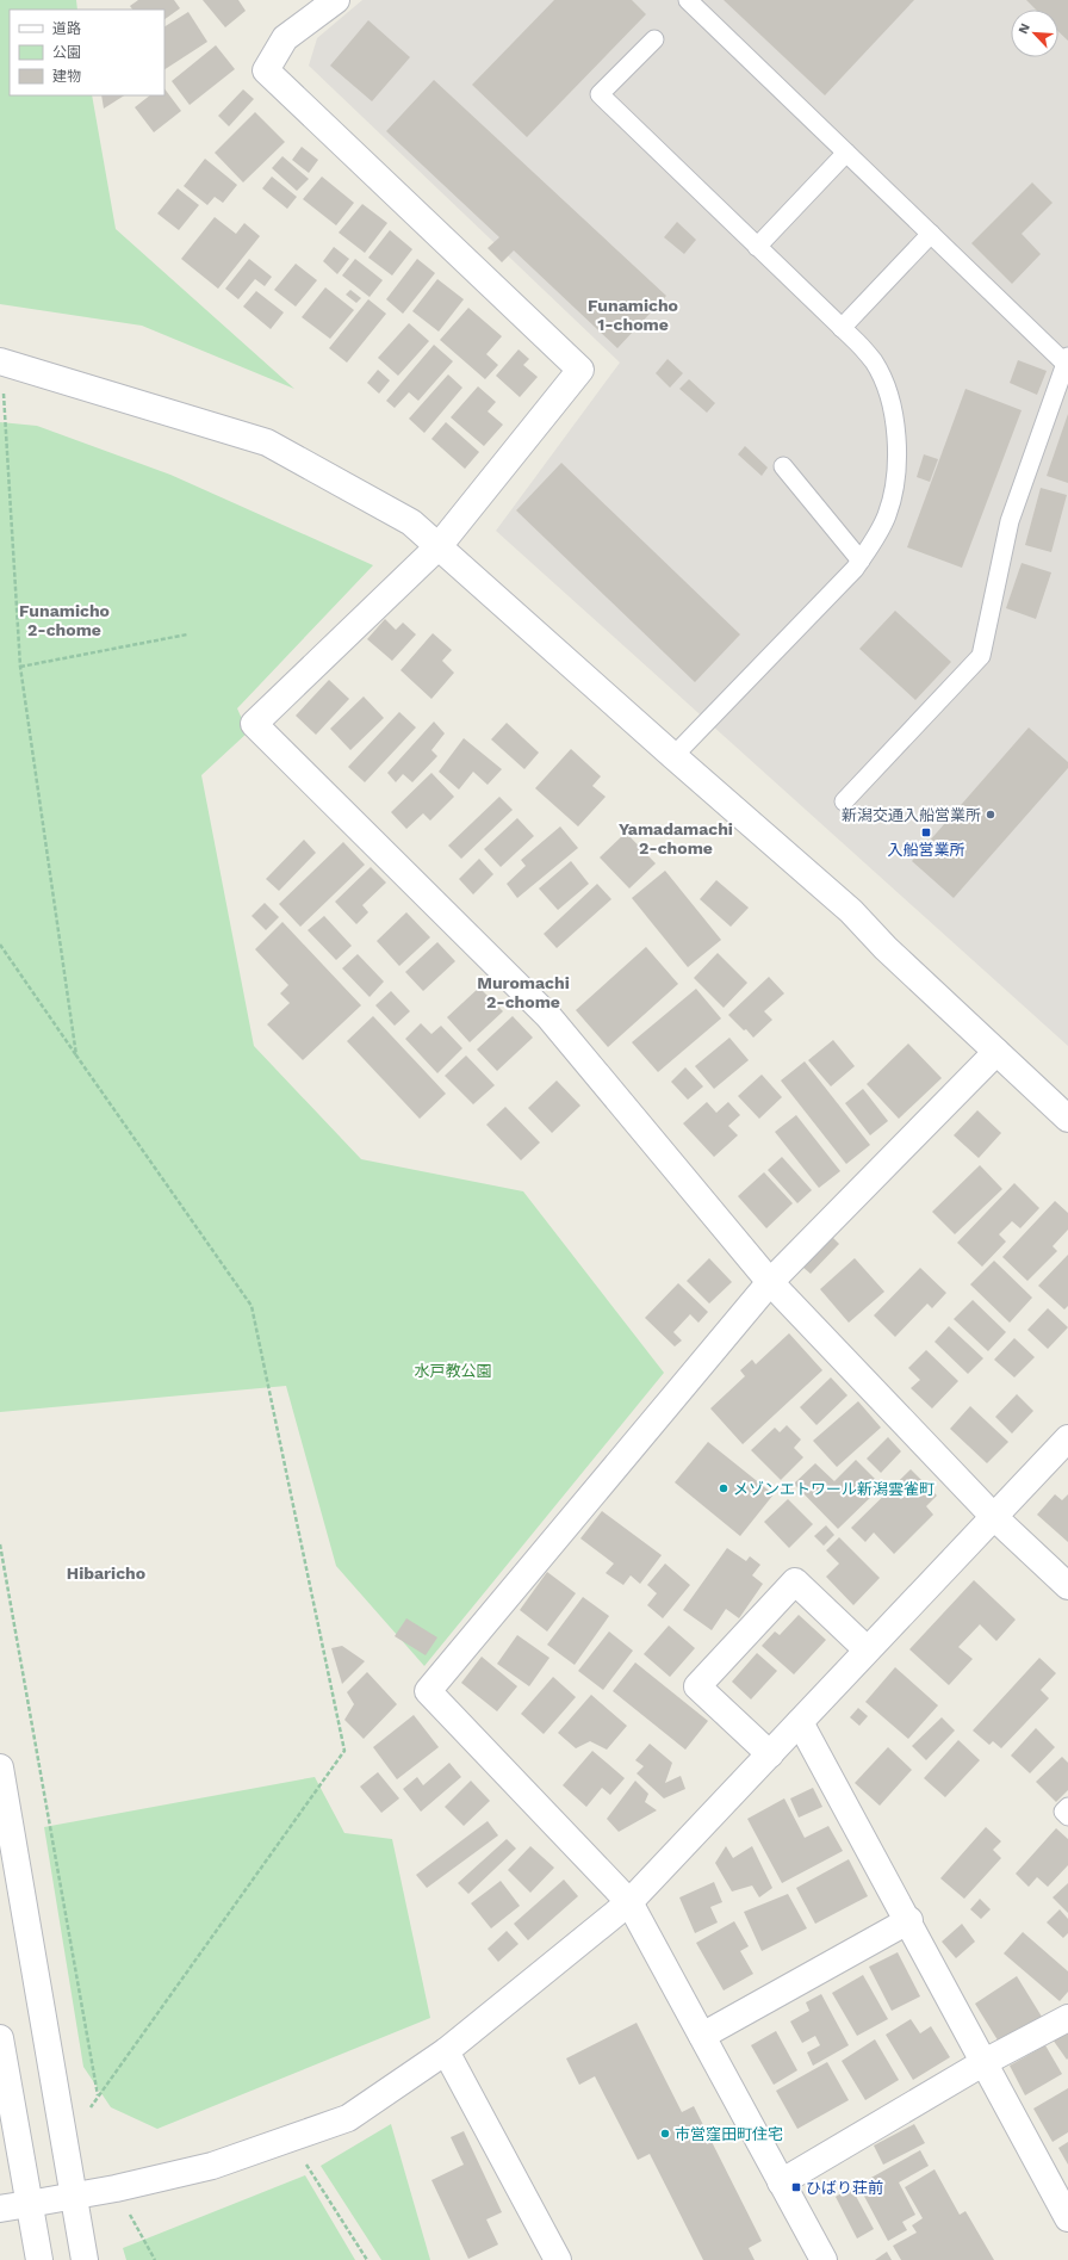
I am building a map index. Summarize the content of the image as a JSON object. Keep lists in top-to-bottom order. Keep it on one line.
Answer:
{"districts":["Funamicho 1-chome","Funamicho 2-chome","Yamadamachi 2-chome","Muromachi 2-chome","Hibaricho"],"parks":["水戸教公園"],"places":{"other":["新潟交通入船営業所","メゾンエトワール新潟雲雀町","市営窪田町住宅"],"transit":["入船営業所","ひばり荘前"]},"legend":["道路","公園","建物"],"north":"top left"}
